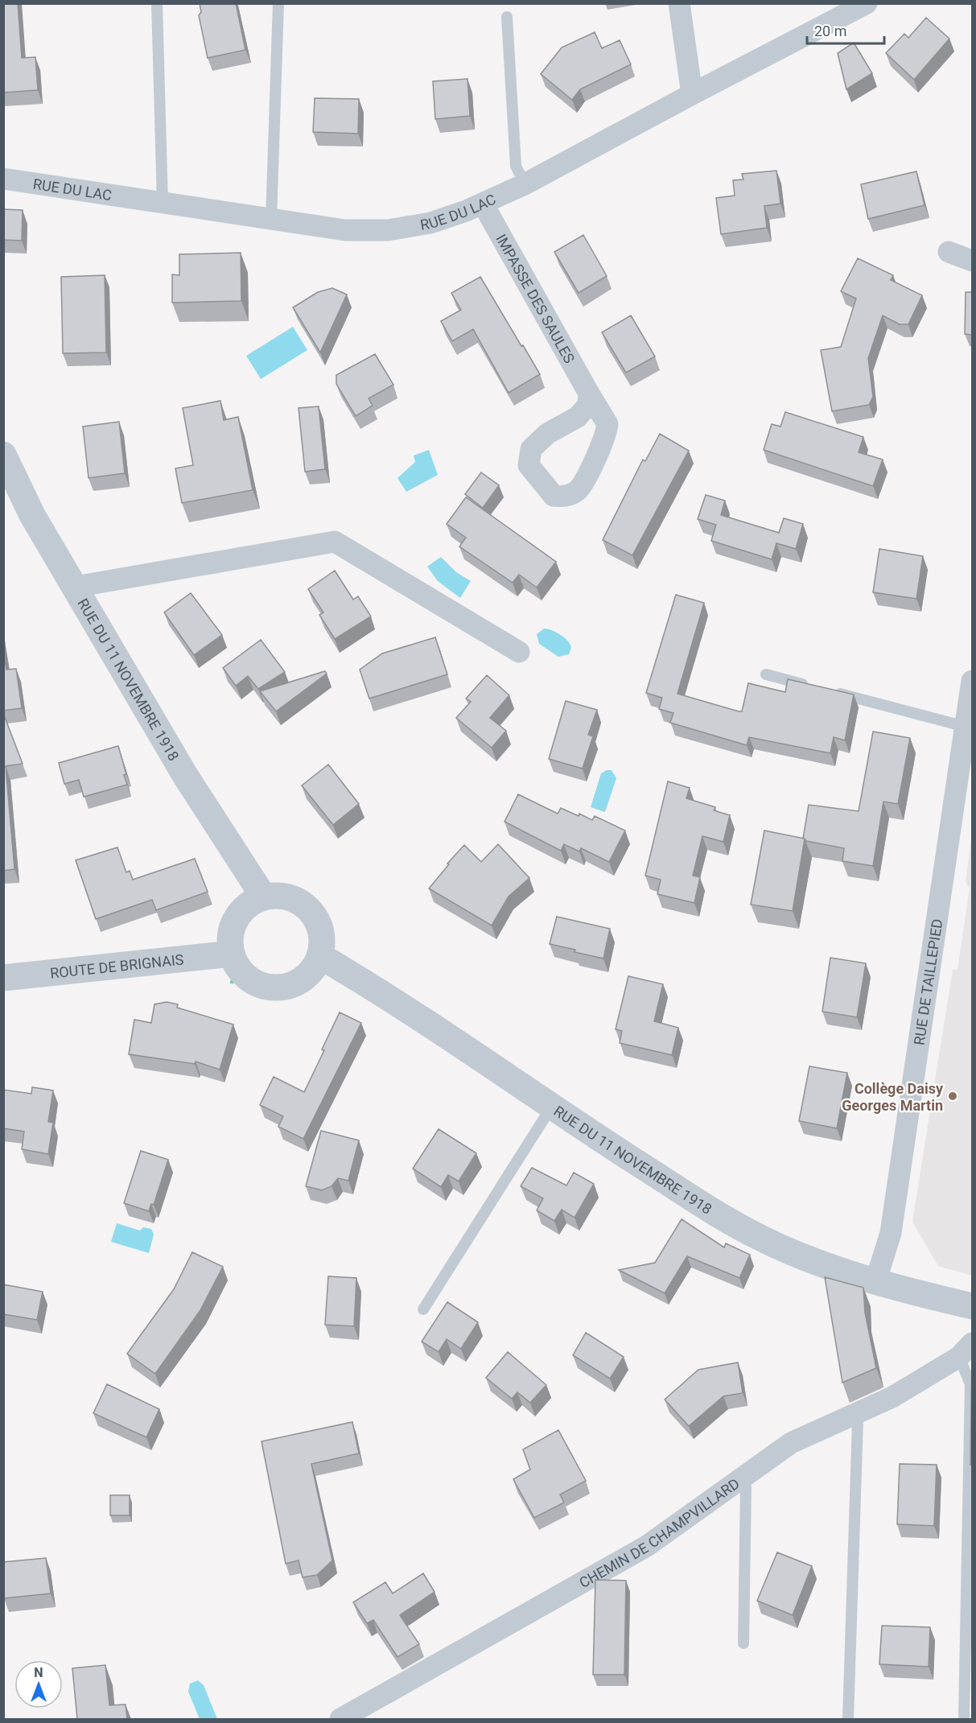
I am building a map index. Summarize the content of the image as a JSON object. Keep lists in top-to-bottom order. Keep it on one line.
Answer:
{"streets":{"street":["RUE DU LAC","IMPASSE DES SAULES","RUE DU 11 NOVEMBRE 1918","ROUTE DE BRIGNAIS","RUE DE TAILLEPIED","CHEMIN DE CHAMPVILLARD"]},"crossings":[["RUE DU LAC","IMPASSE DES SAULES"],["RUE DU 11 NOVEMBRE 1918","ROUTE DE BRIGNAIS"],["RUE DU 11 NOVEMBRE 1918","RUE DE TAILLEPIED"]],"places":["Collège Daisy Georges Martin"],"scale_bar":"20 m","north":"top"}
